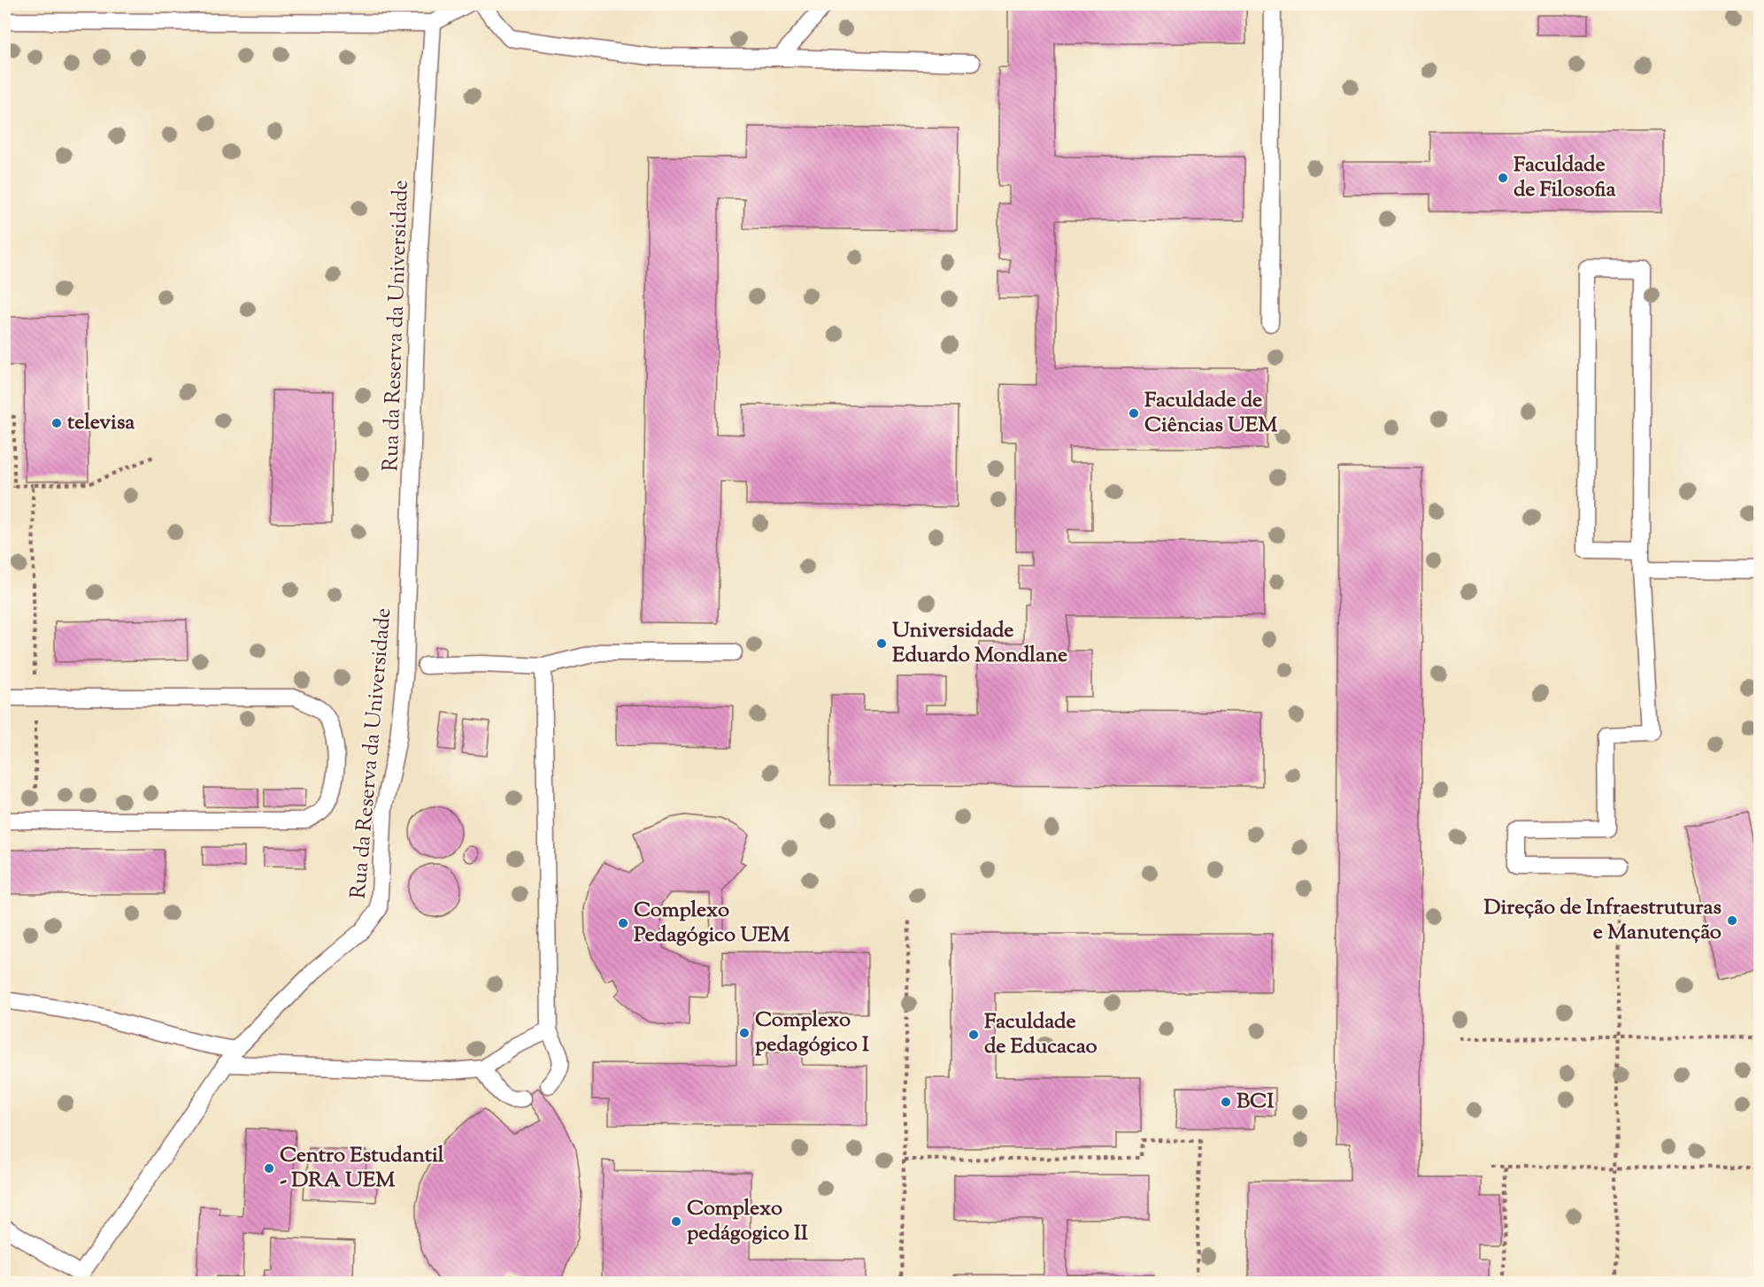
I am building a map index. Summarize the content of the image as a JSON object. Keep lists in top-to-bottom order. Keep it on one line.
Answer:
{"streets":{"lane":["Rua da Reserva da Universidade"]},"places":["Faculdade de Filosofia","Faculdade de Ciências UEM","televisa","Universidade Eduardo Mondlane","Direção de Infraestruturas e Manutenção","Complexo Pedagógico UEM","Complexo pedagógico I","Faculdade de Educacao","BCI","Centro Estudantil - DRA UEM","Complexo pedágogico II"]}
